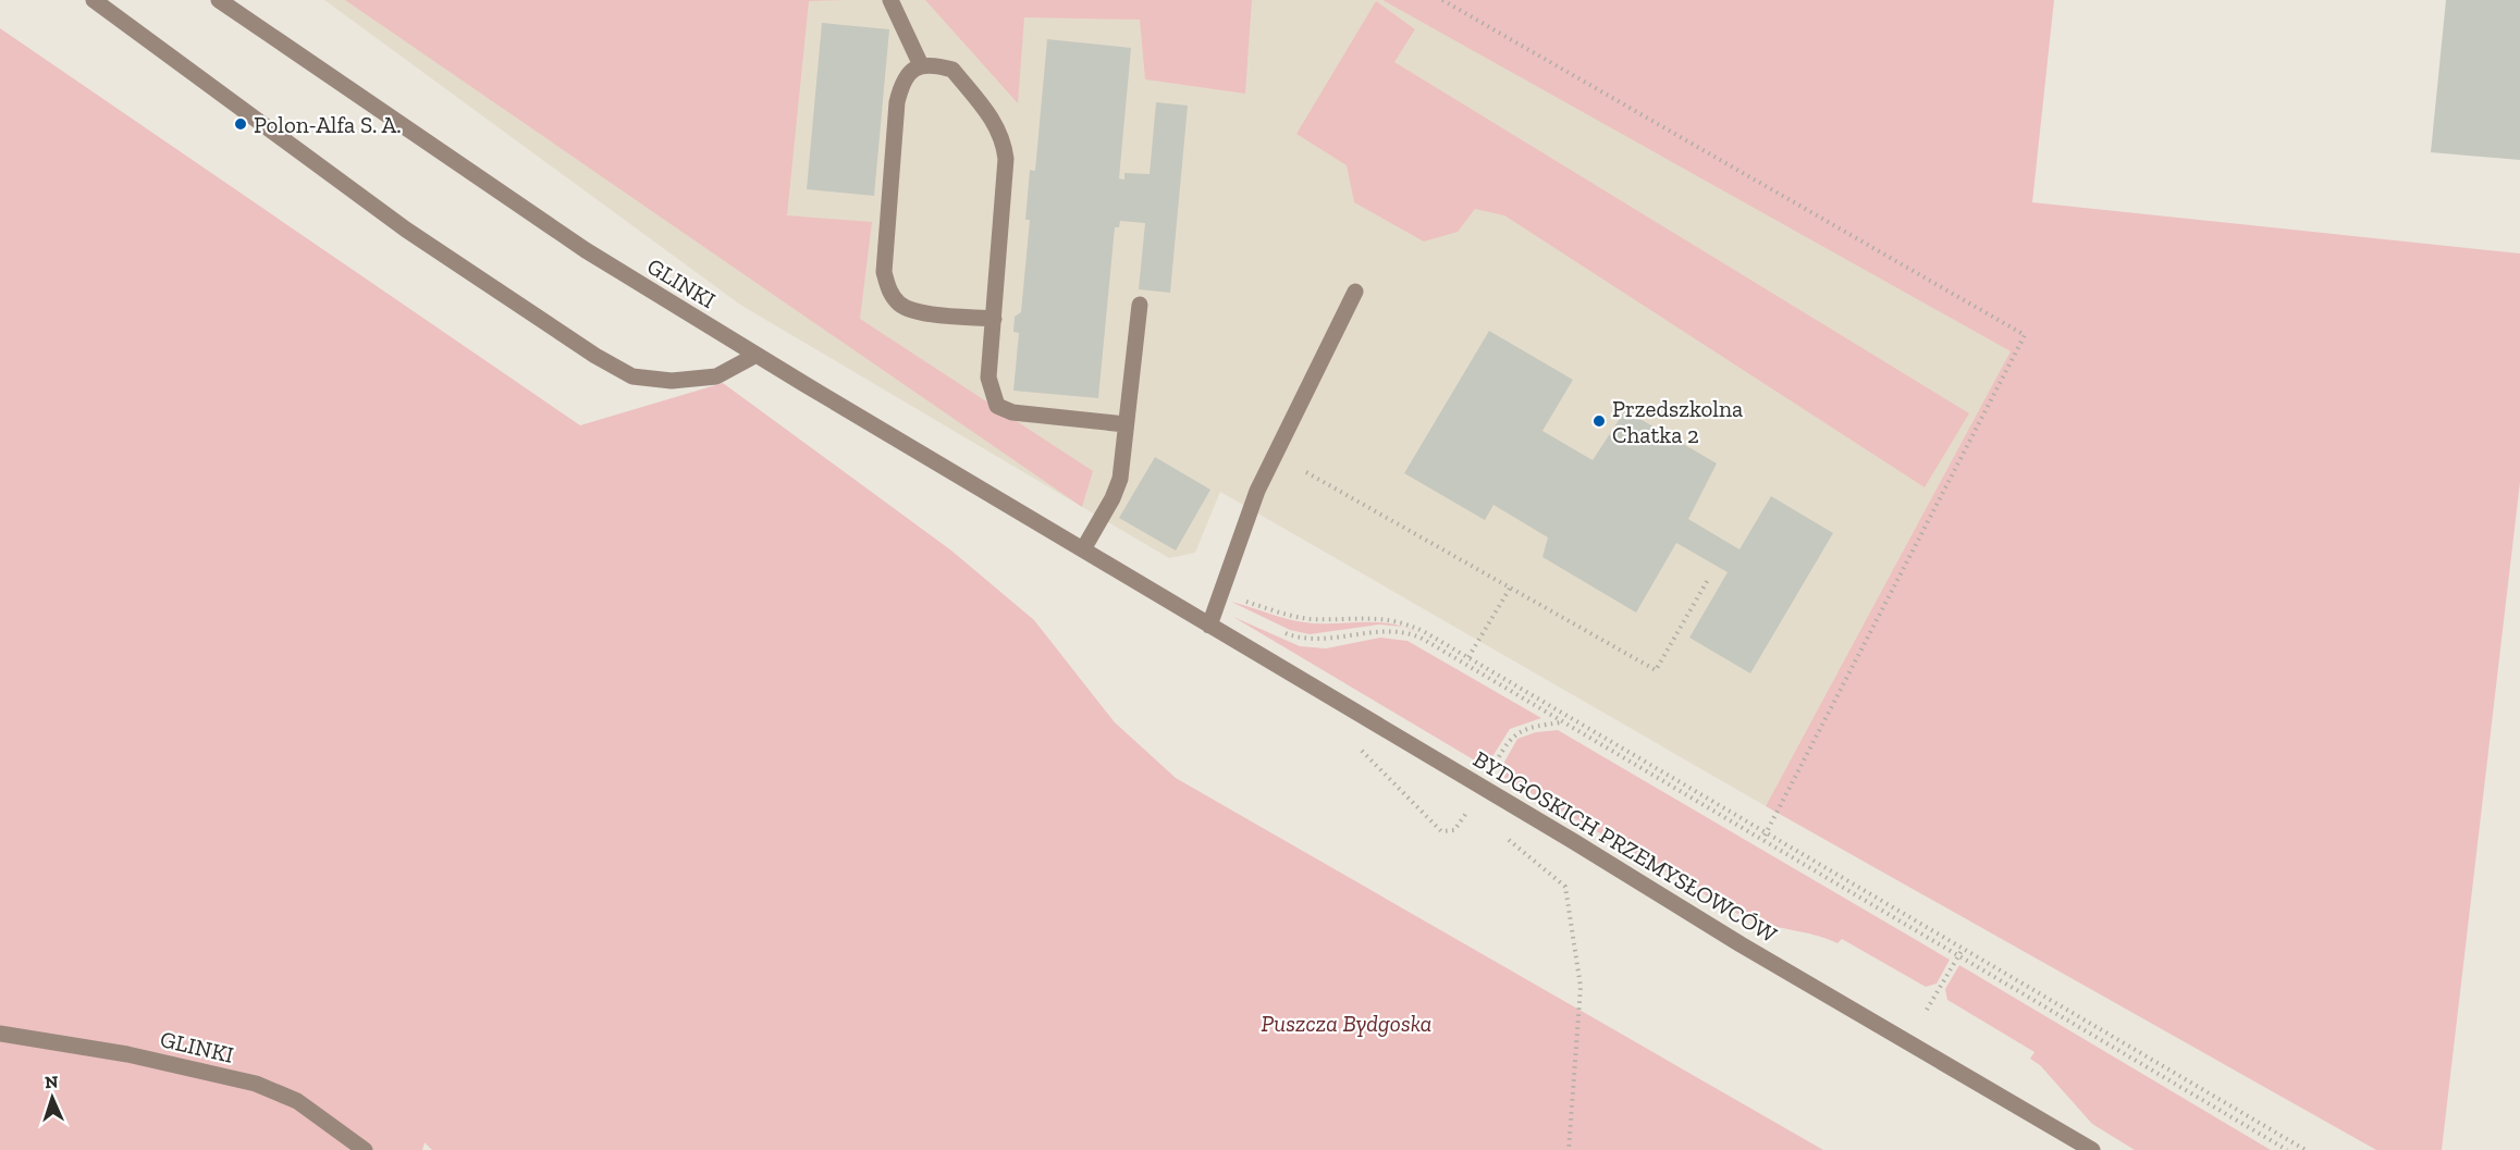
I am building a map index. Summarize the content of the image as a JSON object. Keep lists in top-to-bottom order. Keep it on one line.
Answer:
{"streets":{"street":["GLINKI","BYDGOSKICH PRZEMYSŁOWCÓW"]},"crossings":[["GLINKI","BYDGOSKICH PRZEMYSŁOWCÓW"]],"parks":["Puszcza Bydgoska"],"places":["Polon-Alfa S. A.","Przedszkolna Chatka 2"],"north":"top"}
